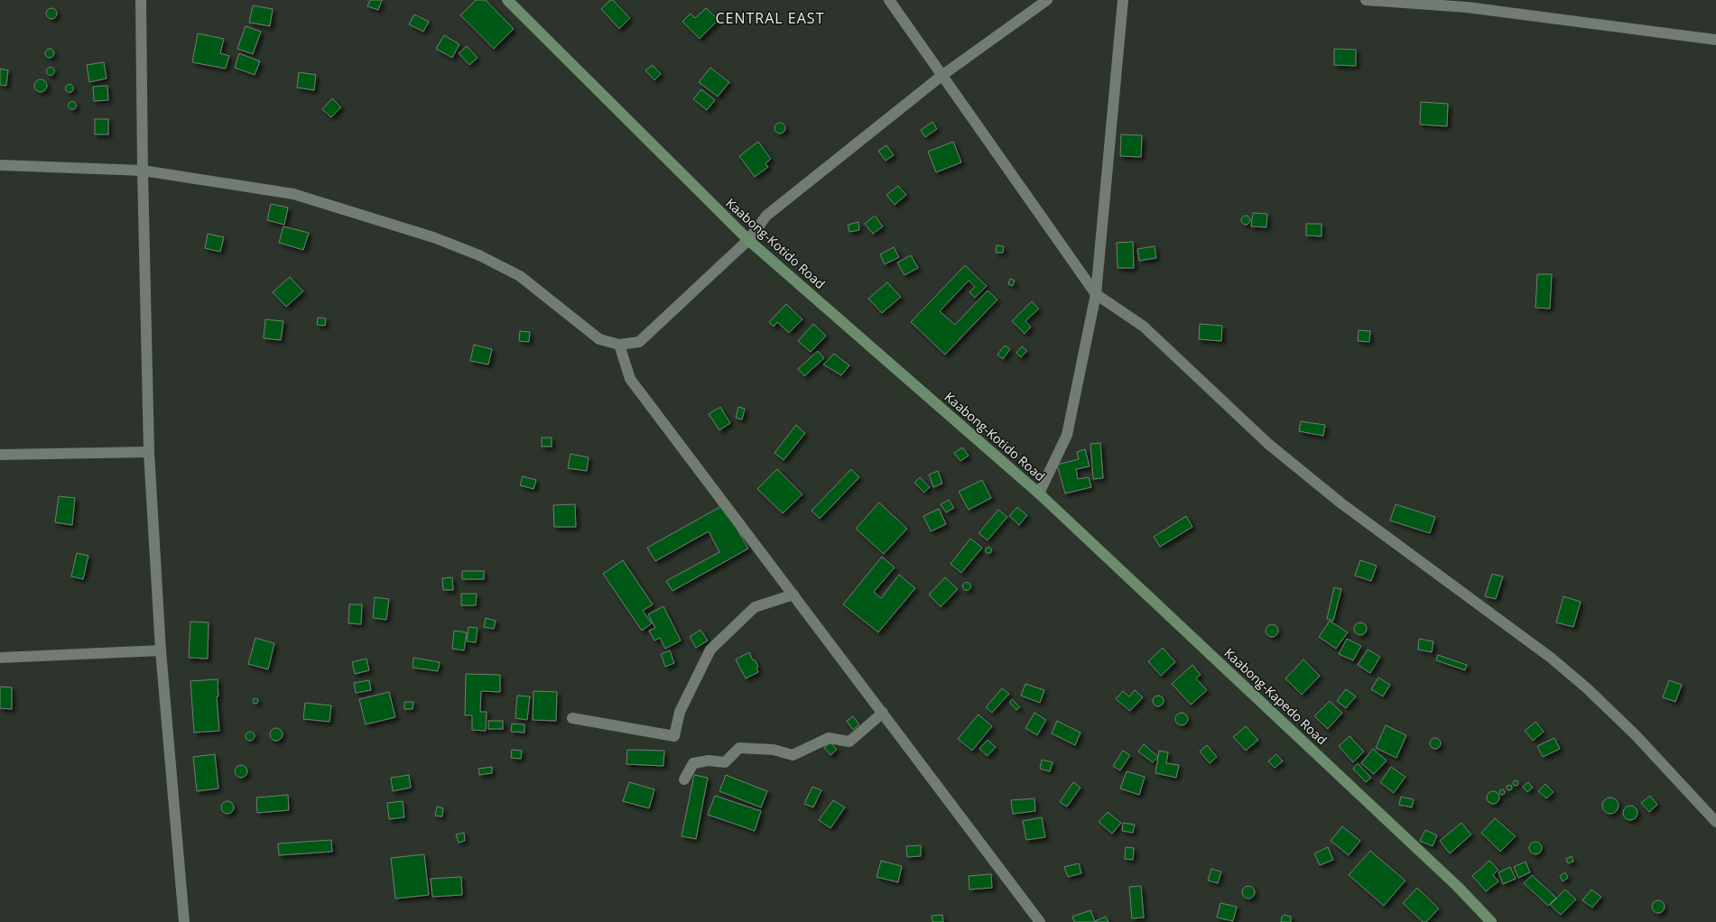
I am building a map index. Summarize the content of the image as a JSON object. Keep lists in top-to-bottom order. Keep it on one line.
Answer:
{"streets":{"main road":["Kaabong-Kotido Road","Kaabong-Kapedo Road"]},"crossings":[["Kaabong-Kotido Road","Kaabong-Kapedo Road"]],"districts":["CENTRAL EAST"]}
